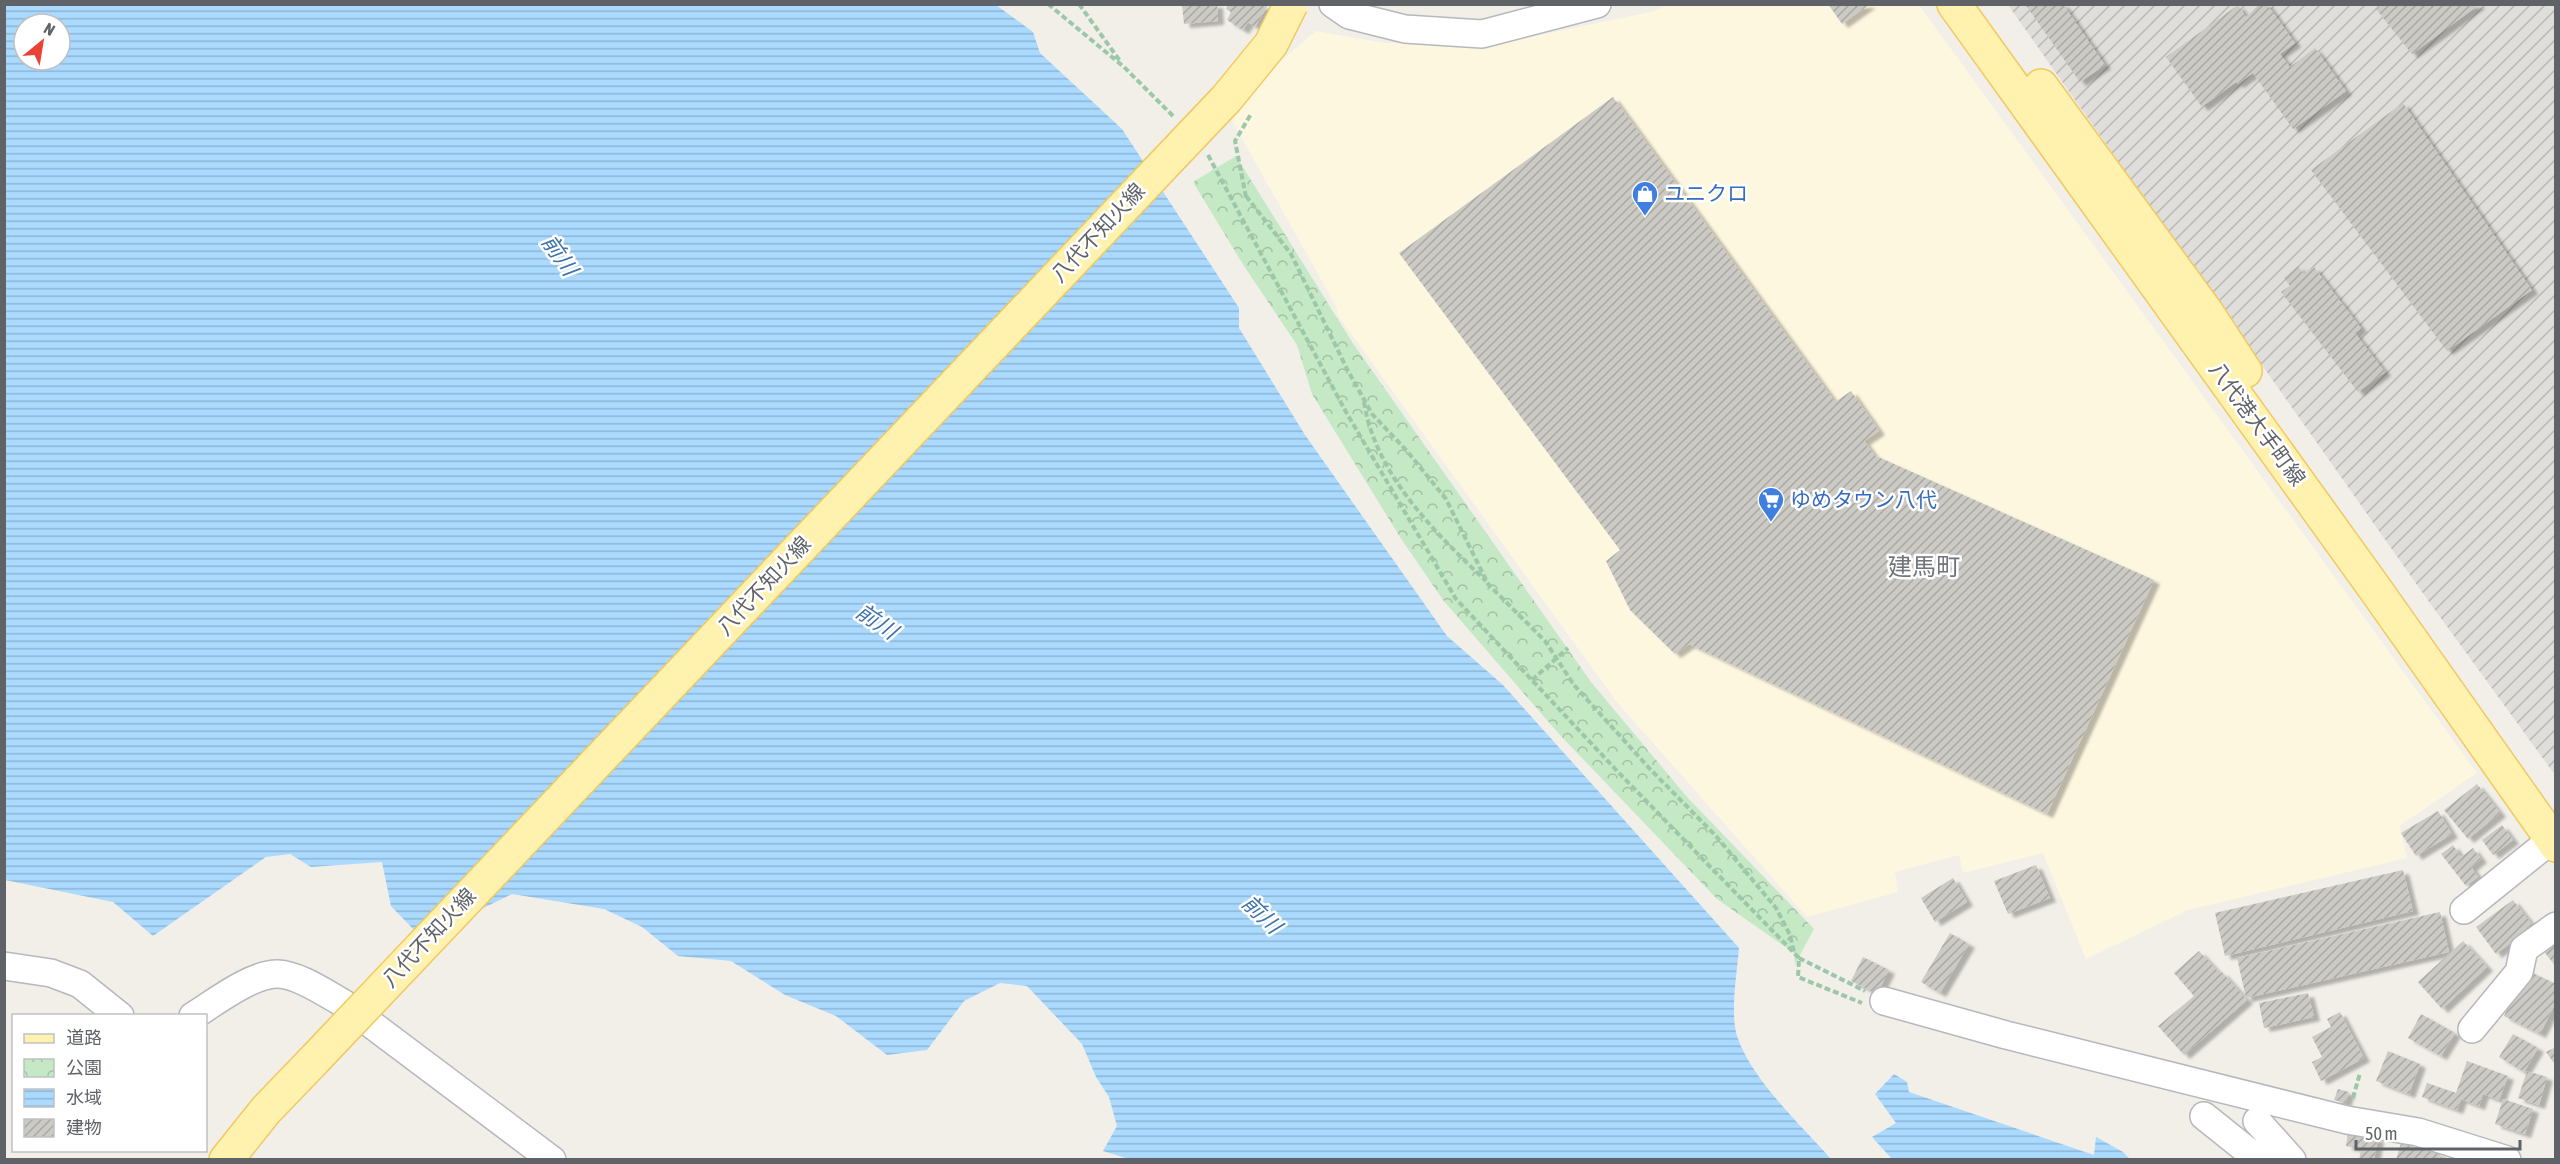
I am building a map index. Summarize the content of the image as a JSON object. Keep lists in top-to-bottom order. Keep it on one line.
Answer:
{"streets":{"main road":["八代不知火線","八代港大手町線"]},"districts":["建馬町"],"water":["前川"],"places":{"shop":["ユニクロ"],"supermarket":["ゆめタウン八代"]},"legend":["道路","公園","水域","建物"],"scale_bar":"50 m","north":"top right"}
